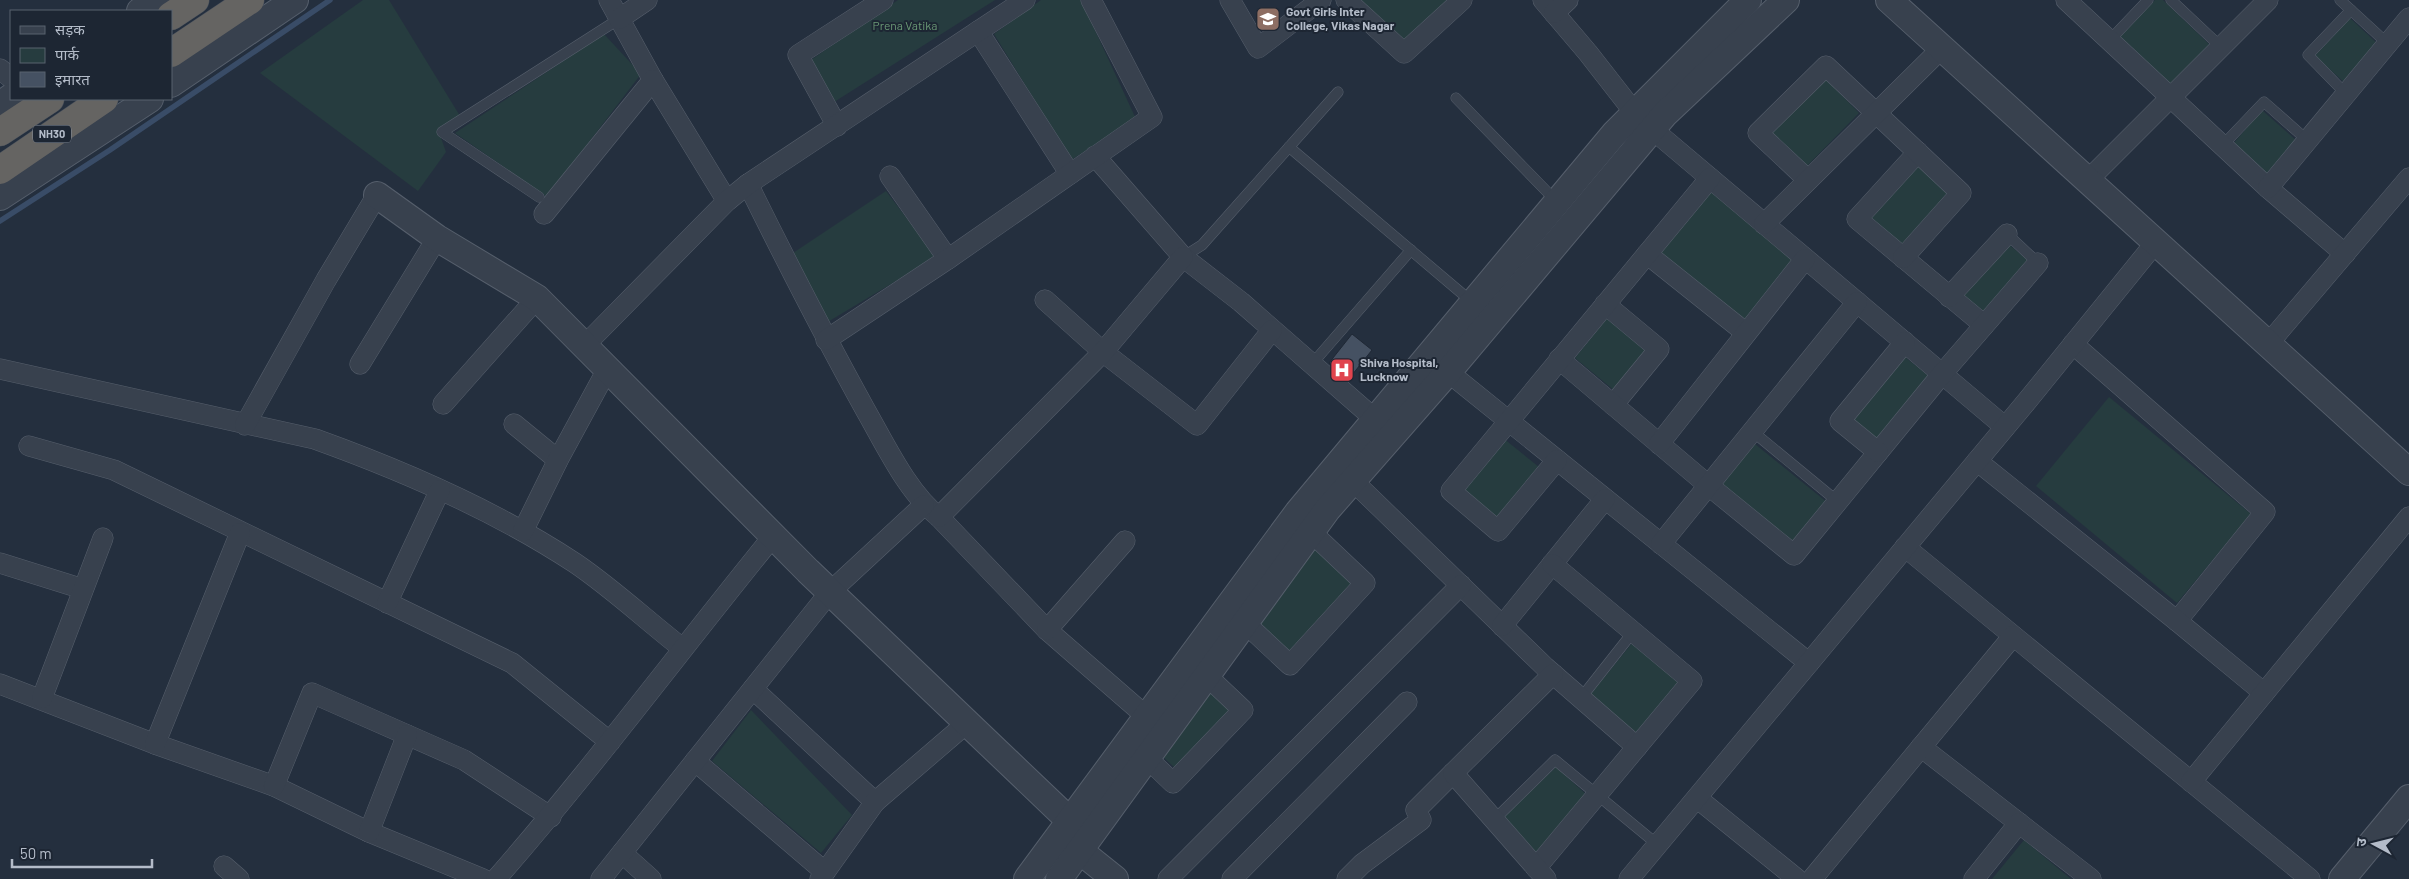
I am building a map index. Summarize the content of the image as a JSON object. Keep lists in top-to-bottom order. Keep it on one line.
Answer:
{"streets":{"highway":["NH30"]},"parks":["Prena Vatika"],"places":{"school or university":["Govt Girls Inter College, Vikas Nagar"],"hospital":["Shiva Hospital, Lucknow"]},"legend":["सड़क","पार्क","इमारत"],"scale_bar":"50 m","north":"left"}
